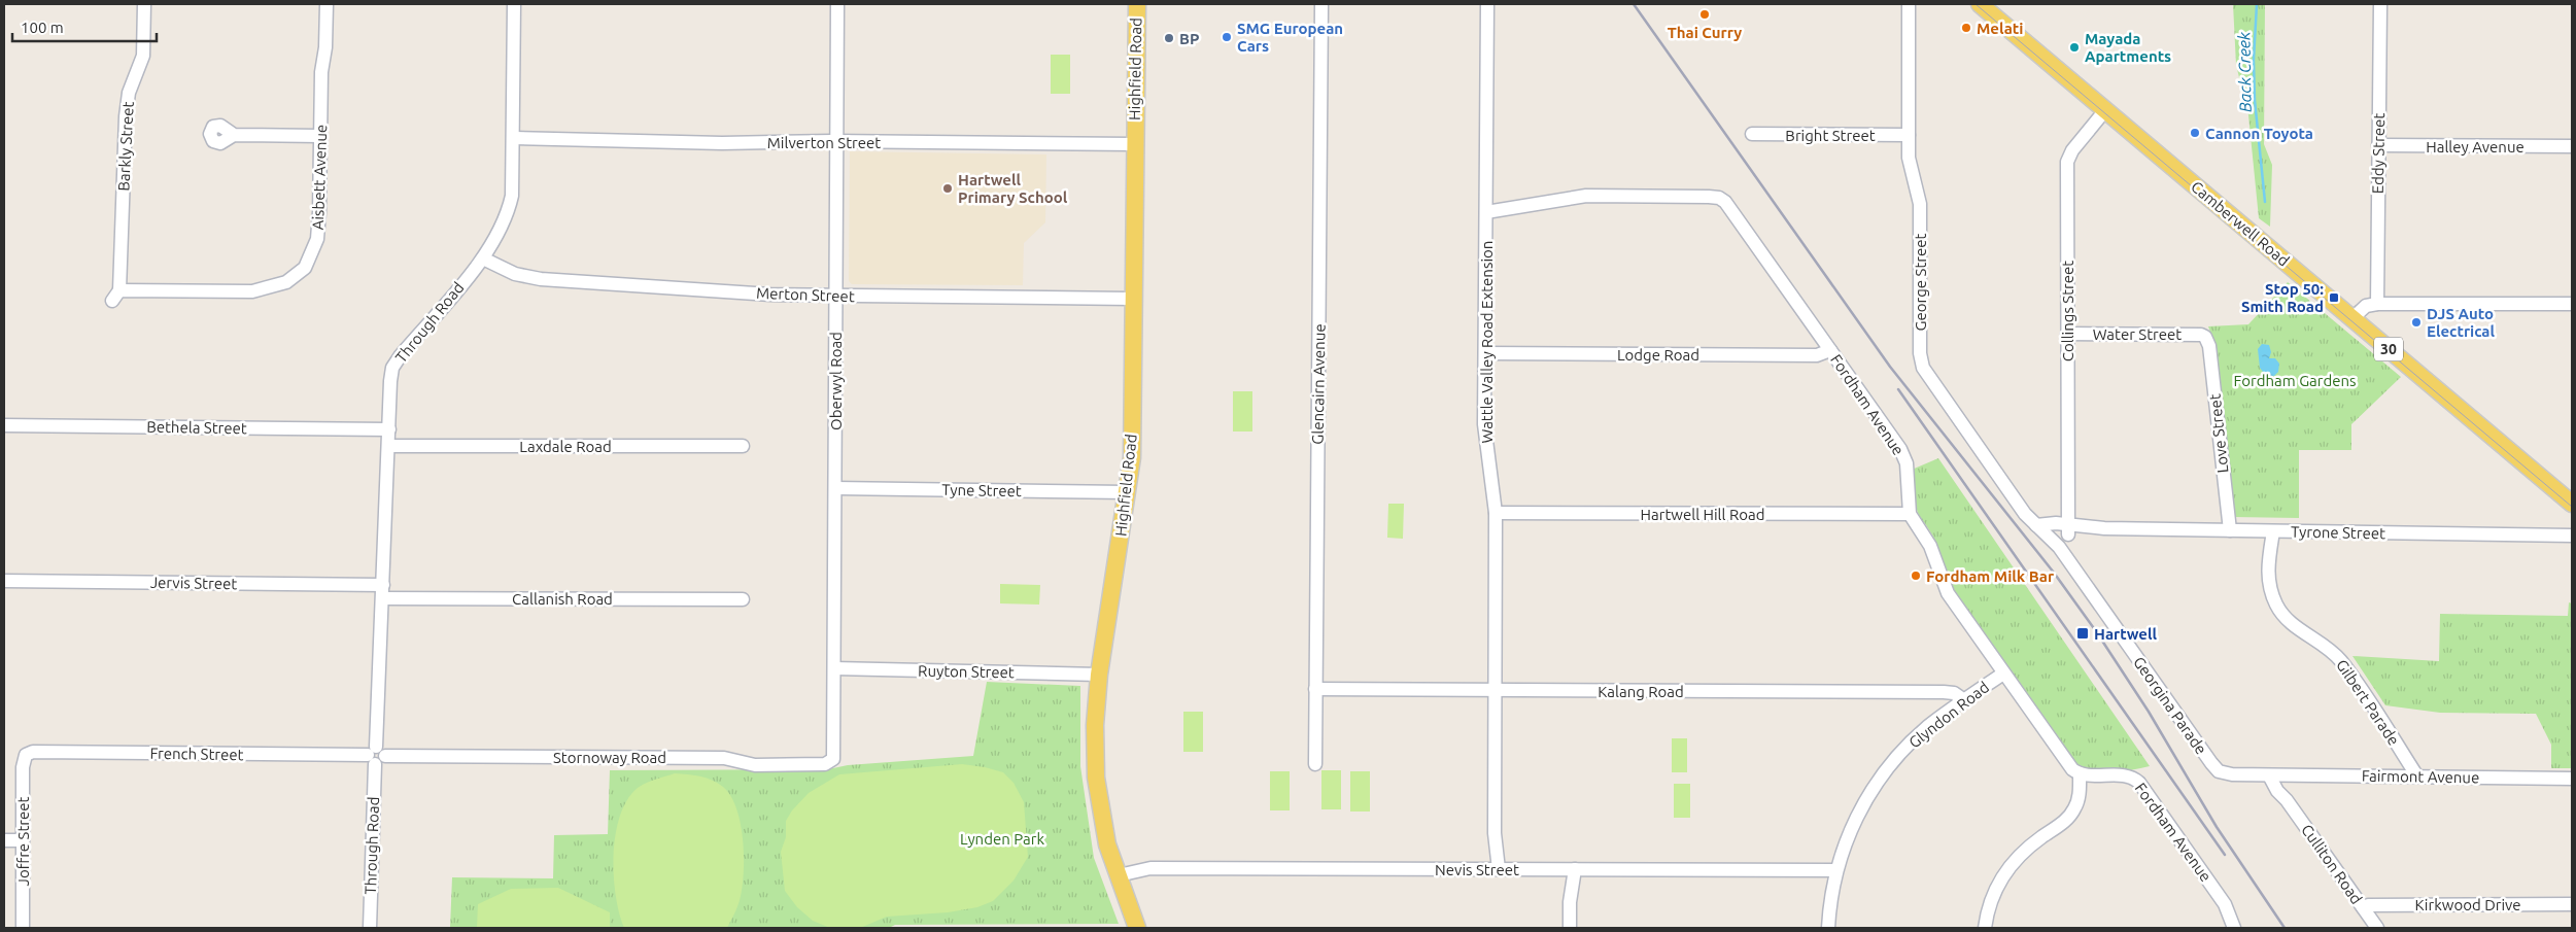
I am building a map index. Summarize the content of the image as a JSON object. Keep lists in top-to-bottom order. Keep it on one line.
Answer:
{"streets":{"main road":["Highfield Road","Camberwell Road","30"],"street":["Bright Street","Milverton Street","Barkly Street","Halley Avenue","Eddy Street","Aisbett Avenue","George Street","Merton Street","Collings Street","Through Road","Water Street","Wattle Valley Road Extension","Lodge Road","Oberwyl Road","Glencairn Avenue","Fordham Avenue","Bethela Street","Love Street","Laxdale Road","Tyne Street","Hartwell Hill Road","Tyrone Street","Jervis Street","Callanish Road","Ruyton Street","Kalang Road","Gilbert Parade","Georgina Parade","Glyndon Road","French Street","Stornoway Road","Fairmont Avenue","Joffre Street","Culliton Road","Nevis Street","Kirkwood Drive"]},"crossings":[["Highfield Road","Milverton Street"],["Highfield Road","Merton Street"],["Highfield Road","Tyne Street"],["Highfield Road","Ruyton Street"],["Highfield Road","Nevis Street"],["Bright Street","George Street"],["Milverton Street","Through Road"],["Milverton Street","Oberwyl Road"],["Barkly Street","Aisbett Avenue"],["Halley Avenue","Eddy Street"],["Camberwell Road","Collings Street"],["George Street","Tyrone Street"],["George Street","Georgina Parade"],["Merton Street","Through Road"],["Merton Street","Oberwyl Road"],["Collings Street","Water Street"],["Collings Street","Tyrone Street"],["Through Road","Bethela Street"],["Through Road","Laxdale Road"],["Through Road","Jervis Street"],["Through Road","Callanish Road"],["Through Road","French Street"],["Through Road","Stornoway Road"],["Water Street","Love Street"],["Wattle Valley Road Extension","Lodge Road"],["Wattle Valley Road Extension","Fordham Avenue"],["Wattle Valley Road Extension","Hartwell Hill Road"],["Wattle Valley Road Extension","Kalang Road"],["Wattle Valley Road Extension","Nevis Street"],["Lodge Road","Fordham Avenue"],["Oberwyl Road","Tyne Street"],["Oberwyl Road","Ruyton Street"],["Oberwyl Road","Stornoway Road"],["Glencairn Avenue","Kalang Road"],["Fordham Avenue","Hartwell Hill Road"],["Fordham Avenue","Glyndon Road"],["Love Street","Tyrone Street"],["Tyrone Street","Gilbert Parade"],["Tyrone Street","Georgina Parade"],["Kalang Road","Glyndon Road"],["Gilbert Parade","Fairmont Avenue"],["Georgina Parade","Fairmont Avenue"],["Georgina Parade","Culliton Road"],["Glyndon Road","Nevis Street"],["French Street","Stornoway Road"],["French Street","Joffre Street"],["Fairmont Avenue","Culliton Road"],["Culliton Road","Kirkwood Drive"]],"water":["Back Creek"],"parks":["Fordham Gardens","Lynden Park"],"places":{"other":["Thai Curry","Melati","SMG European Cars","BP","Mayada Apartments","Cannon Toyota","Hartwell Primary School","DJS Auto Electrical","Fordham Milk Bar"],"transit":["Stop 50: Smith Road","Hartwell"]},"scale_bar":"100 m"}
